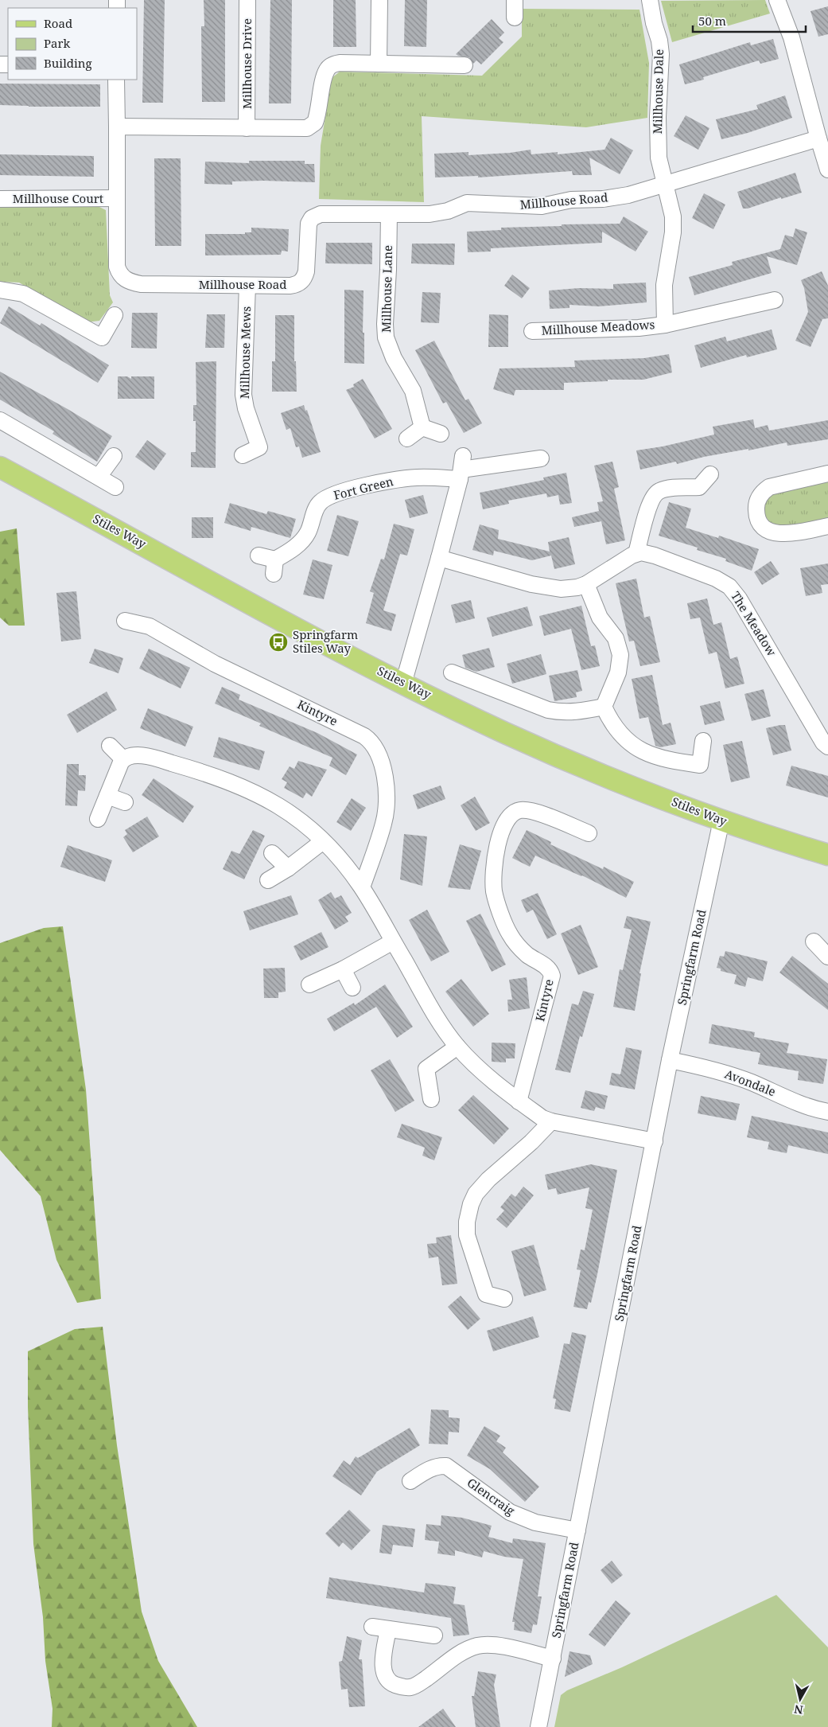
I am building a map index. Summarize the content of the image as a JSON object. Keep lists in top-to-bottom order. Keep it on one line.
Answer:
{"streets":{"main road":["Stiles Way"],"street":["Millhouse Drive","Millhouse Dale","Millhouse Court","Millhouse Road","Millhouse Lane","Millhouse Meadows","Millhouse Mews","Fort Green","The Meadow","Kintyre","Springfarm Road","Avondale","Glencraig"]},"crossings":[["Millhouse Dale","Millhouse Road"],["Millhouse Dale","Millhouse Meadows"],["Millhouse Court","Millhouse Road"],["Millhouse Road","Millhouse Lane"],["Millhouse Road","Millhouse Meadows"],["Millhouse Road","Millhouse Mews"],["Stiles Way","Springfarm Road"],["Springfarm Road","Avondale"],["Springfarm Road","Glencraig"]],"places":{"bus stop":["Springfarm Stiles Way"]},"legend":["Road","Park","Building"],"scale_bar":"50 m","north":"bottom"}
